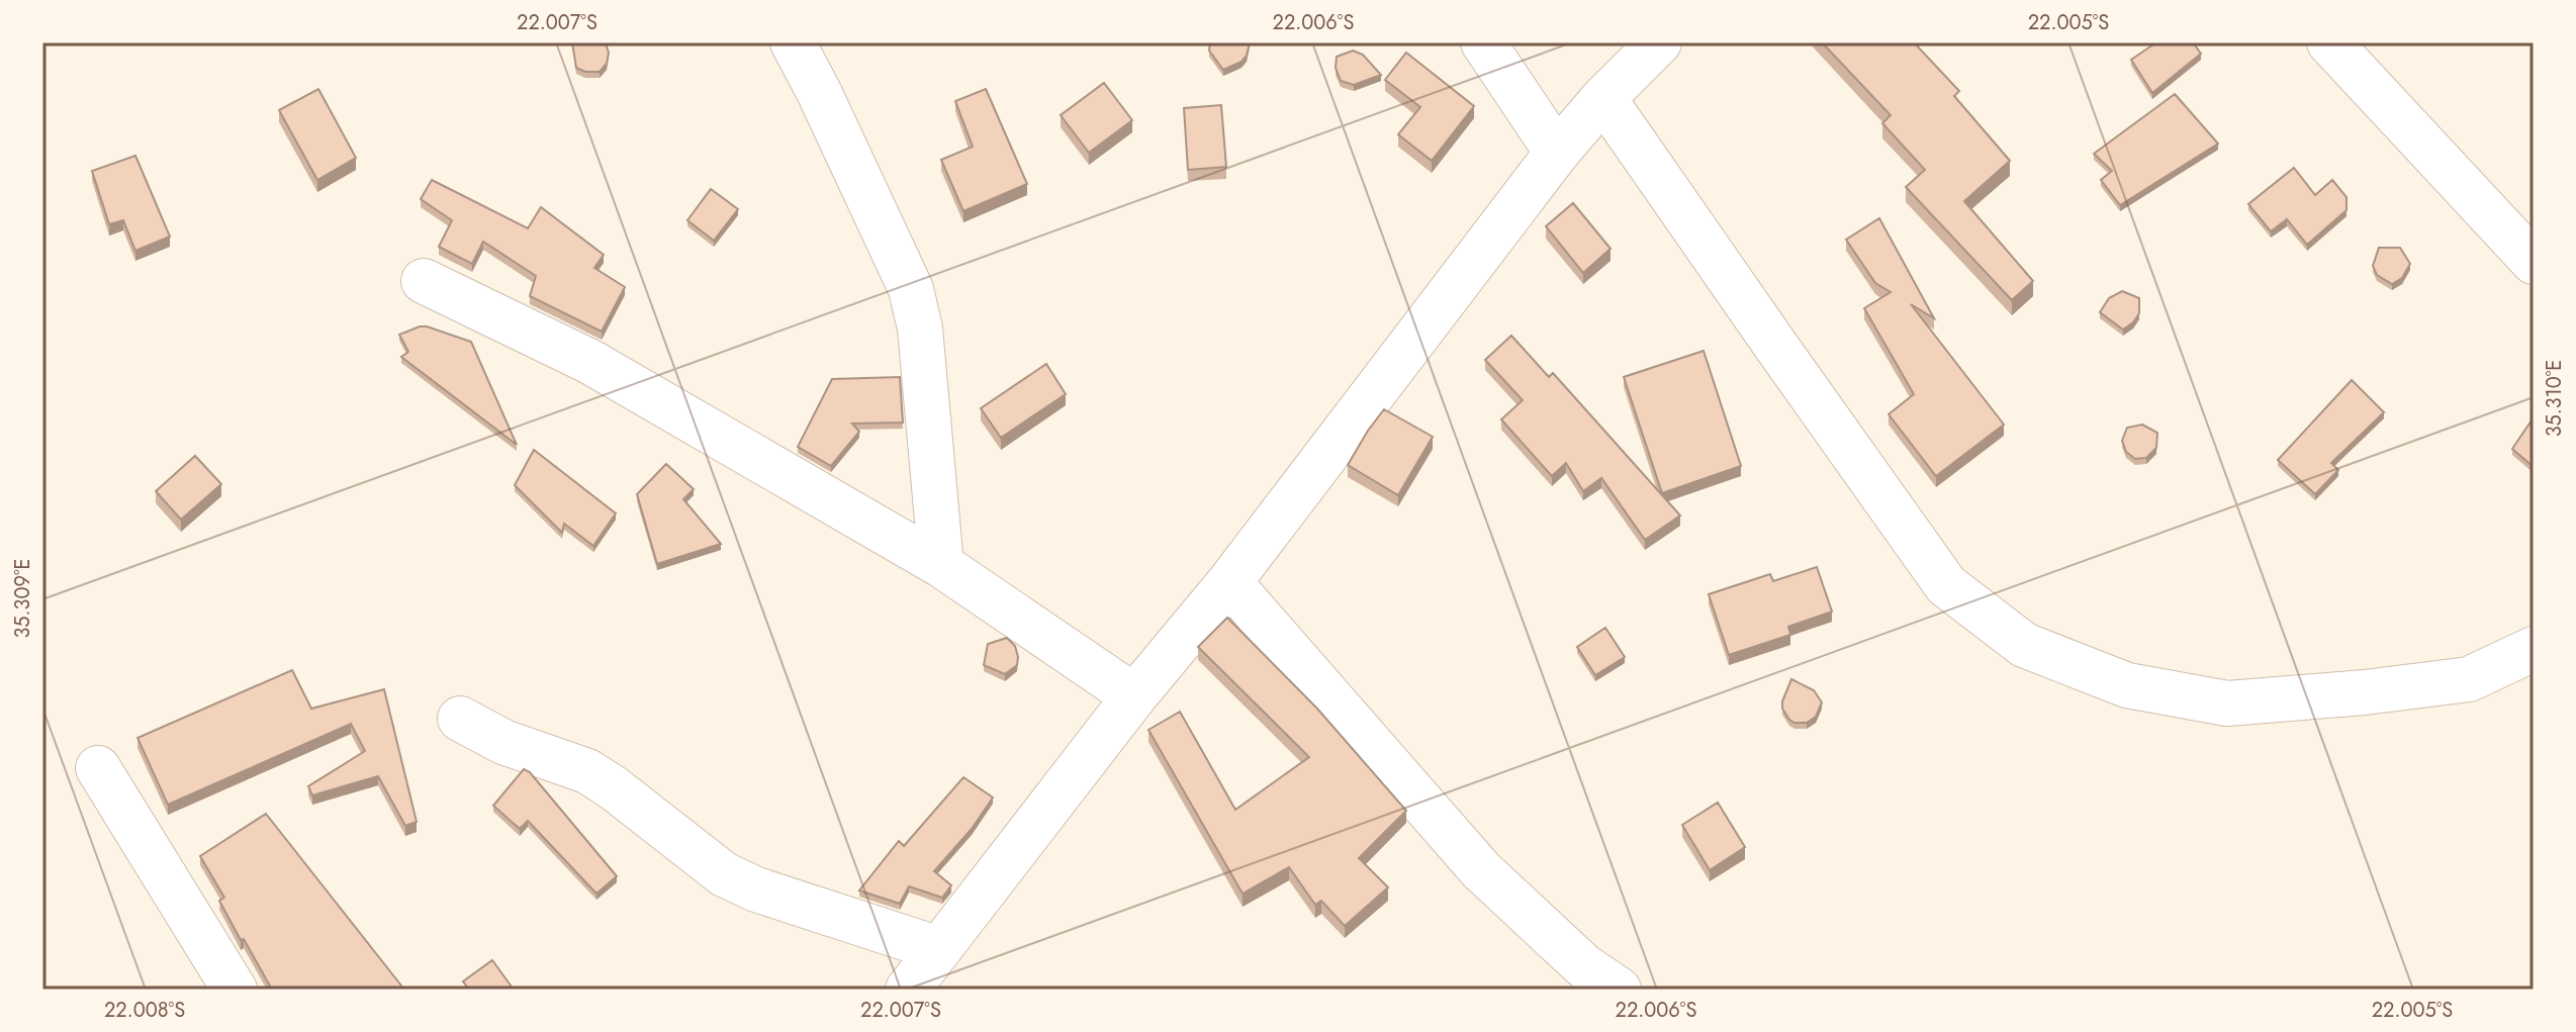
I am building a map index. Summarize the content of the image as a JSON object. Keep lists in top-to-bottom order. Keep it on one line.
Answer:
{"coordinates":["22.007°S","22.006°S","22.005°S","35.310°E","35.309°E","22.008°S"]}
